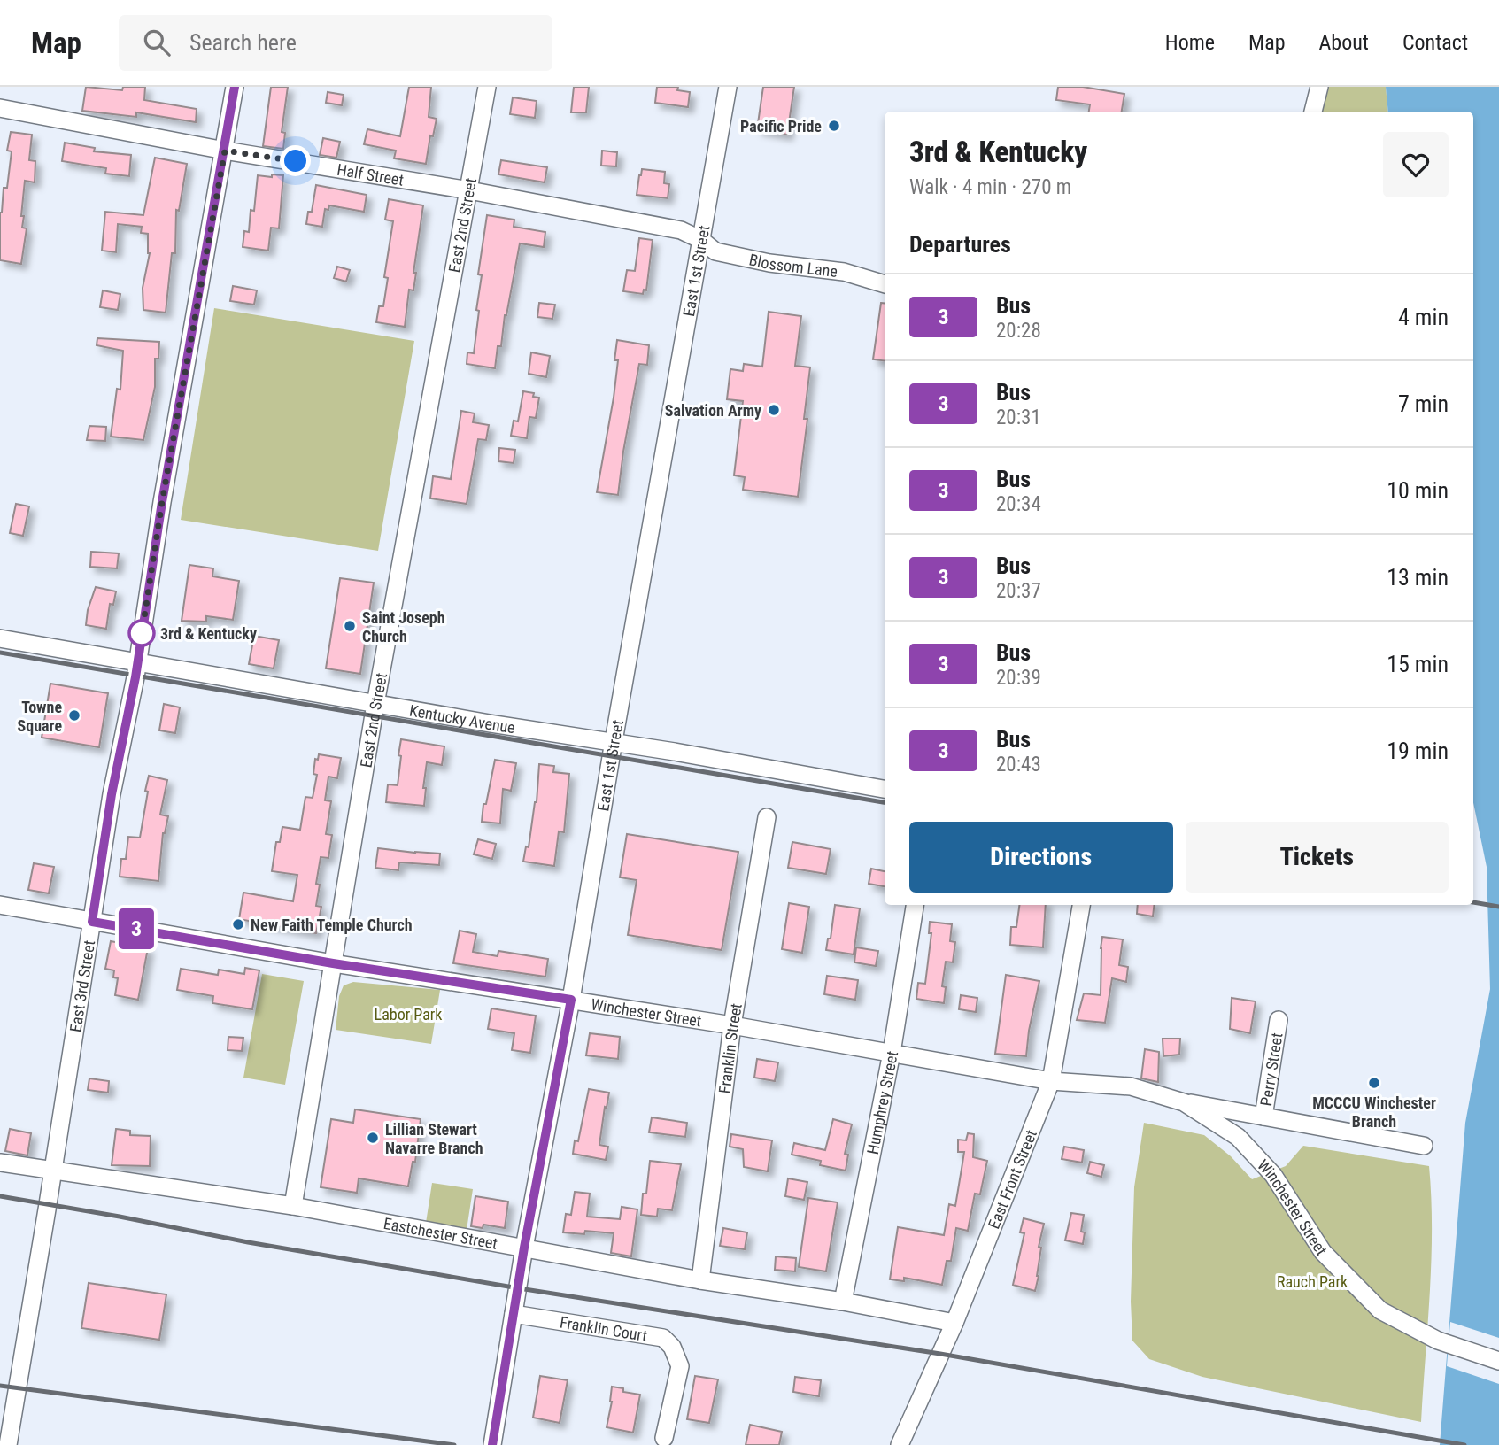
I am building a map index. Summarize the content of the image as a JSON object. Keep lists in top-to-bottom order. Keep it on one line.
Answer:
{"streets":{"street":["Half Street","East 2nd Street","Blossom Lane","East 1st Street","Kentucky Avenue","East 3rd Street","Winchester Street","Franklin Street","Perry Street","Humphrey Street","East Front Street","Eastchester Street","Franklin Court"]},"crossings":[["Half Street","East 2nd Street"],["Half Street","Blossom Lane"],["Half Street","East 1st Street"],["Half Street","East 3rd Street"],["East 2nd Street","Kentucky Avenue"],["East 2nd Street","Winchester Street"],["East 2nd Street","Eastchester Street"],["Blossom Lane","East 1st Street"],["East 1st Street","Kentucky Avenue"],["East 1st Street","Winchester Street"],["East 1st Street","Eastchester Street"],["East 1st Street","Franklin Court"],["Kentucky Avenue","East 3rd Street"],["East 3rd Street","Winchester Street"],["East 3rd Street","Eastchester Street"],["Winchester Street","Franklin Street"],["Winchester Street","Perry Street"],["Winchester Street","Humphrey Street"],["Winchester Street","East Front Street"],["Franklin Street","Eastchester Street"],["Humphrey Street","Eastchester Street"],["East Front Street","Eastchester Street"]],"parks":["Labor Park","Rauch Park"],"places":["Pacific Pride","Salvation Army","Saint Joseph Church","3rd & Kentucky","Towne Square","New Faith Temple Church","MCCCU Winchester Branch","Lillian Stewart Navarre Branch"],"lines":["bus line 3"],"page":{"header":"Map","search":"Search here","nav":["Home","Map","About","Contact"],"on_map":"3","heading":[["3rd & Kentucky","Walk · 4 min · 270 m"],"Departures"],"list":[{"mark":"3","name":"Bus","note":"20:28","value":"4 min"},{"mark":"3","name":"Bus","note":"20:31","value":"7 min"},{"mark":"3","name":"Bus","note":"20:34","value":"10 min"},{"mark":"3","name":"Bus","note":"20:37","value":"13 min"},{"mark":"3","name":"Bus","note":"20:39","value":"15 min"},{"mark":"3","name":"Bus","note":"20:43","value":"19 min"}],"buttons":["Directions","Tickets"]}}
